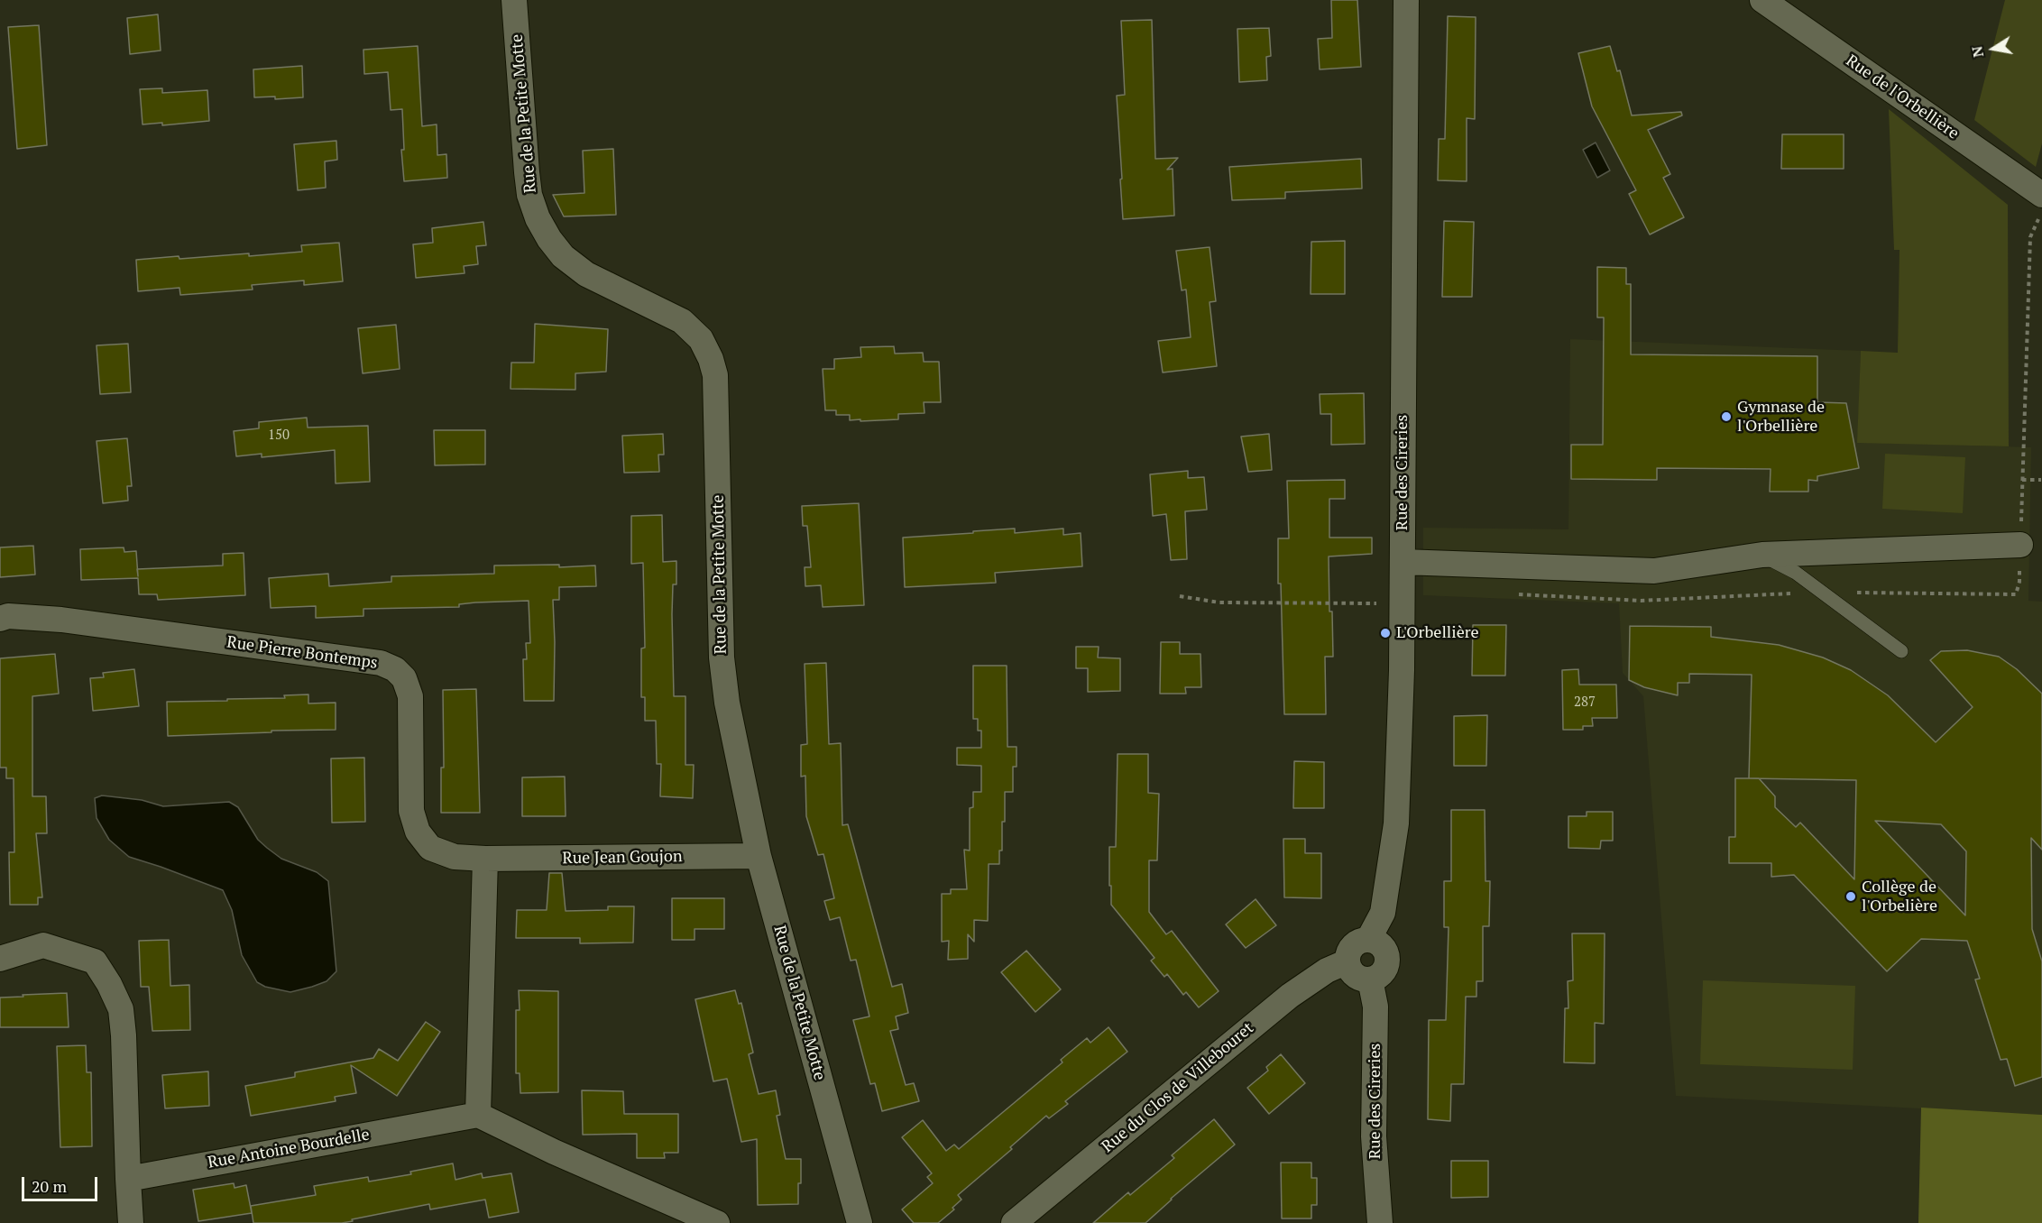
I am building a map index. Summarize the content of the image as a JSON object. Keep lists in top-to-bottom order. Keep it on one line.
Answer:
{"streets":{"street":["Rue de l'Orbellière","Rue de la Petite Motte","Rue des Cireries","Rue Pierre Bontemps","Rue Jean Goujon","Rue du Clos de Villebouret","Rue Antoine Bourdelle"]},"crossings":[["Rue de la Petite Motte","Rue Jean Goujon"],["Rue des Cireries","Rue du Clos de Villebouret"],["Rue Pierre Bontemps","Rue Jean Goujon"]],"places":["Gymnase de l'Orbellière","L'Orbellière","Collège de l'Orbelière"],"house_numbers":["150","287"],"scale_bar":"20 m","north":"left"}
